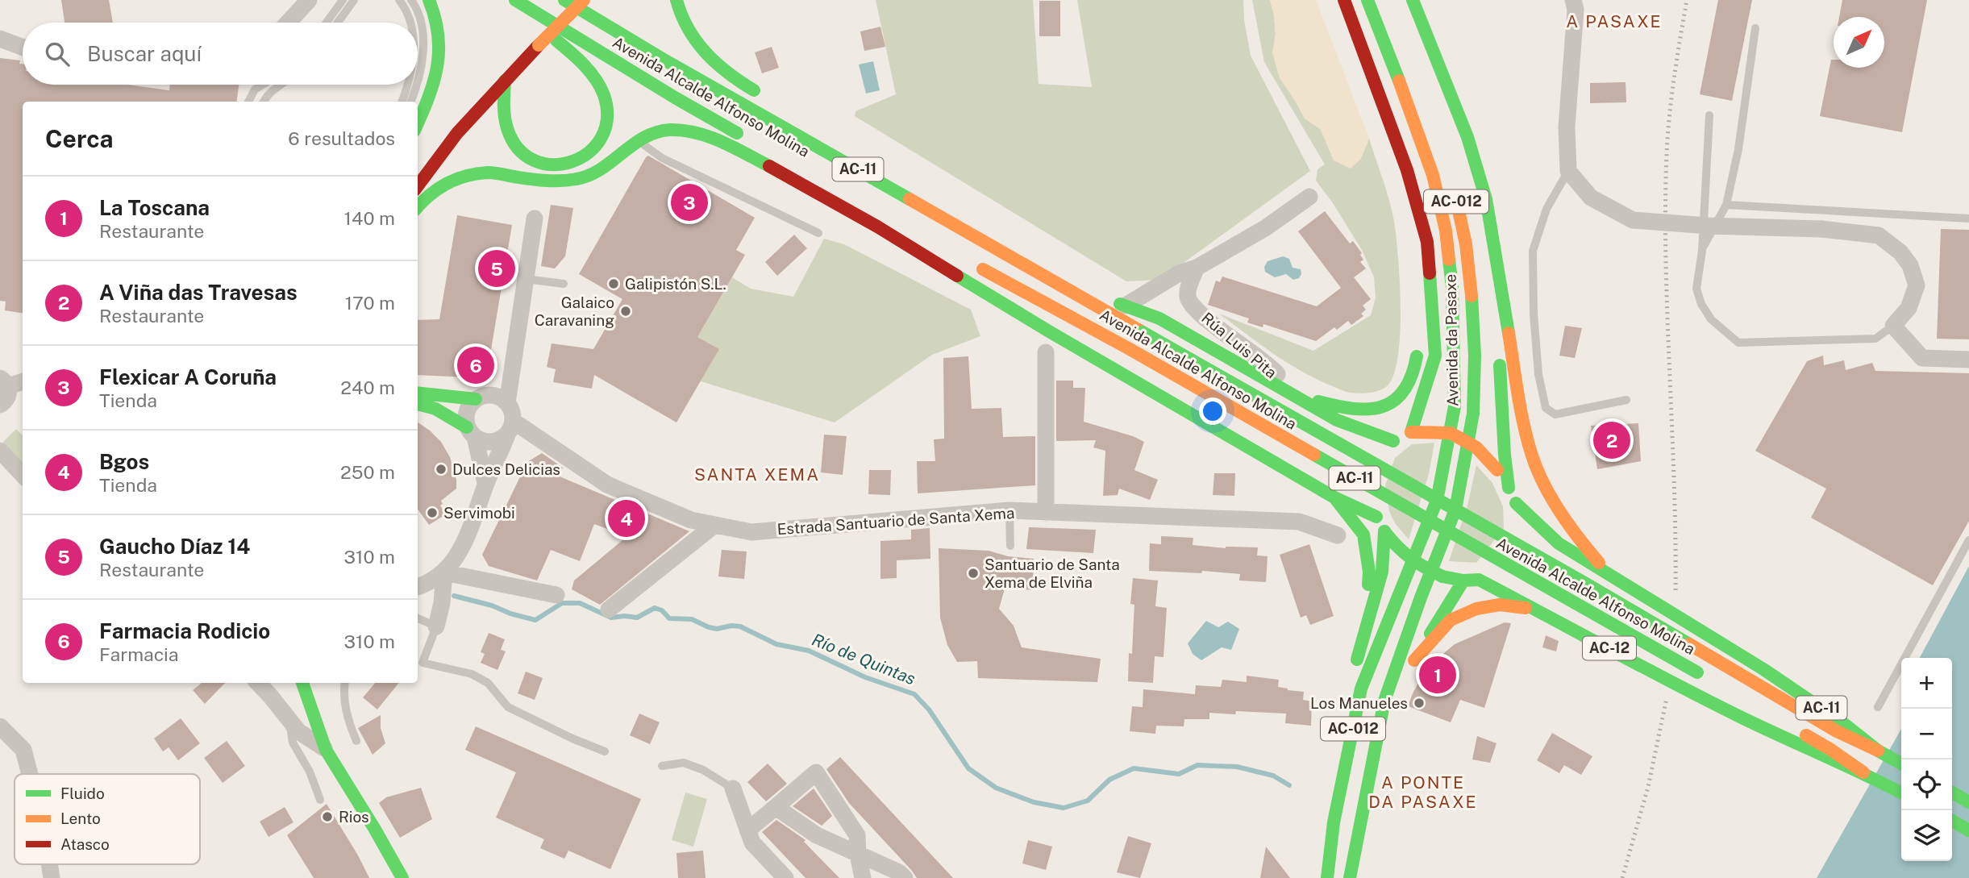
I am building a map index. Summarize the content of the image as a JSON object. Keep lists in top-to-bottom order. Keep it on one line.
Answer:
{"streets":{"main road":["Avenida Alcalde Alfonso Molina","AC-11","AC-012","Avenida da Pasaxe","AC-12"],"street":["Rúa Luis Pita","Estrada Santuario de Santa Xema"]},"crossings":[["Avenida Alcalde Alfonso Molina","AC-11"],["AC-11","AC-012"],["AC-11","AC-12"],["AC-012","AC-12"]],"districts":["A PASAXE","SANTA XEMA","A PONTE DA PASAXE"],"water":["Río de Quintas"],"places":["Galipistón S.L.","Galaico Caravaning","Dulces Delicias","Servimobi","Santuario de Santa Xema de Elviña","Los Manueles","Rios"],"legend":["Fluido","Lento","Atasco"],"north":"top right","page":{"search":"Buscar aquí","heading":["Cerca","6 resultados"],"list":[{"mark":"1","name":"La Toscana","note":"Restaurante","value":"140 m"},{"mark":"2","name":"A Viña das Travesas","note":"Restaurante","value":"170 m"},{"mark":"3","name":"Flexicar A Coruña","note":"Tienda","value":"240 m"},{"mark":"4","name":"Bgos","note":"Tienda","value":"250 m"},{"mark":"5","name":"Gaucho Díaz 14","note":"Restaurante","value":"310 m"},{"mark":"6","name":"Farmacia Rodicio","note":"Farmacia","value":"310 m"}],"pins":["3","5","6","2","4","1"],"map_buttons":["+","−"]}}
